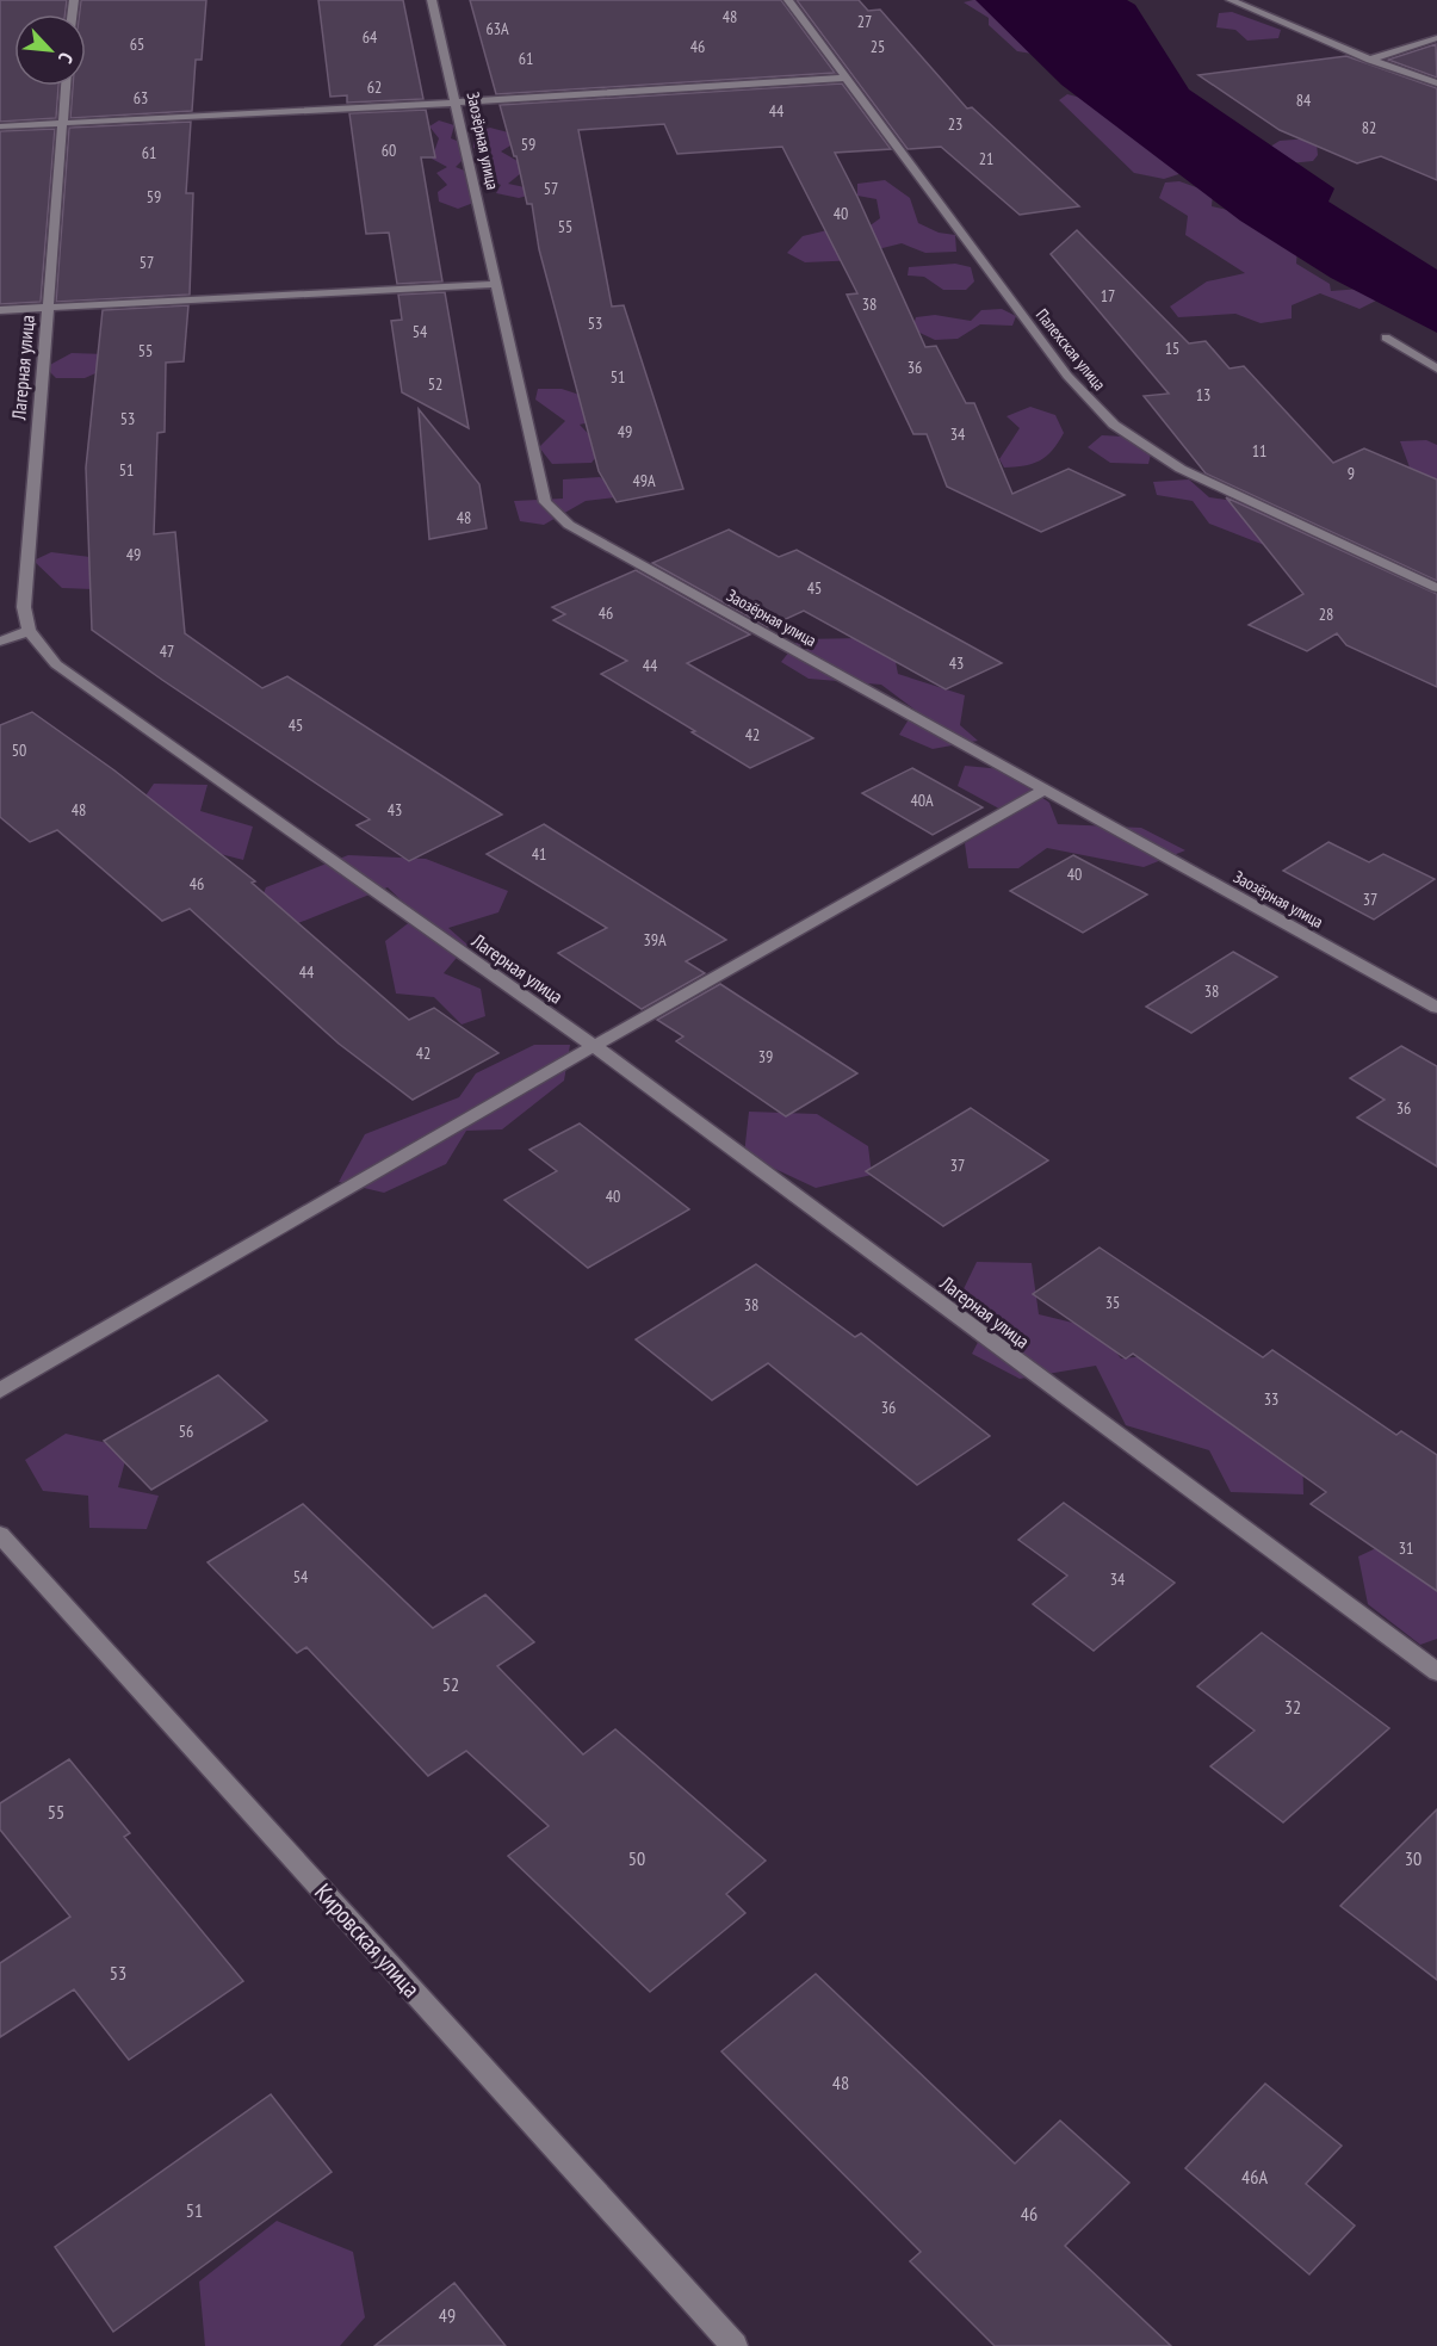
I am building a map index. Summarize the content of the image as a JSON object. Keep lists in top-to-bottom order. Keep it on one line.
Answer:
{"streets":{"street":["Заозёрная улица","Палехская улица","Лагерная улица","Кировская улица"]},"house_numbers":["48","27","63А","64","65","46","25","61","62","63","84","44","23","82","59","60","61","21","57","59","40","55","57","17","38","53","54","15","55","36","51","52","13","53","49","34","11","51","9","49А","48","49","45","46","28","47","43","44","45","42","50","40А","48","43","41","40","46","37","39А","44","38","42","39","36","37","40","35","38","33","36","56","31","54","34","52","32","55","50","30","53","48","46А","51","46","49"],"north":"bottom right"}
